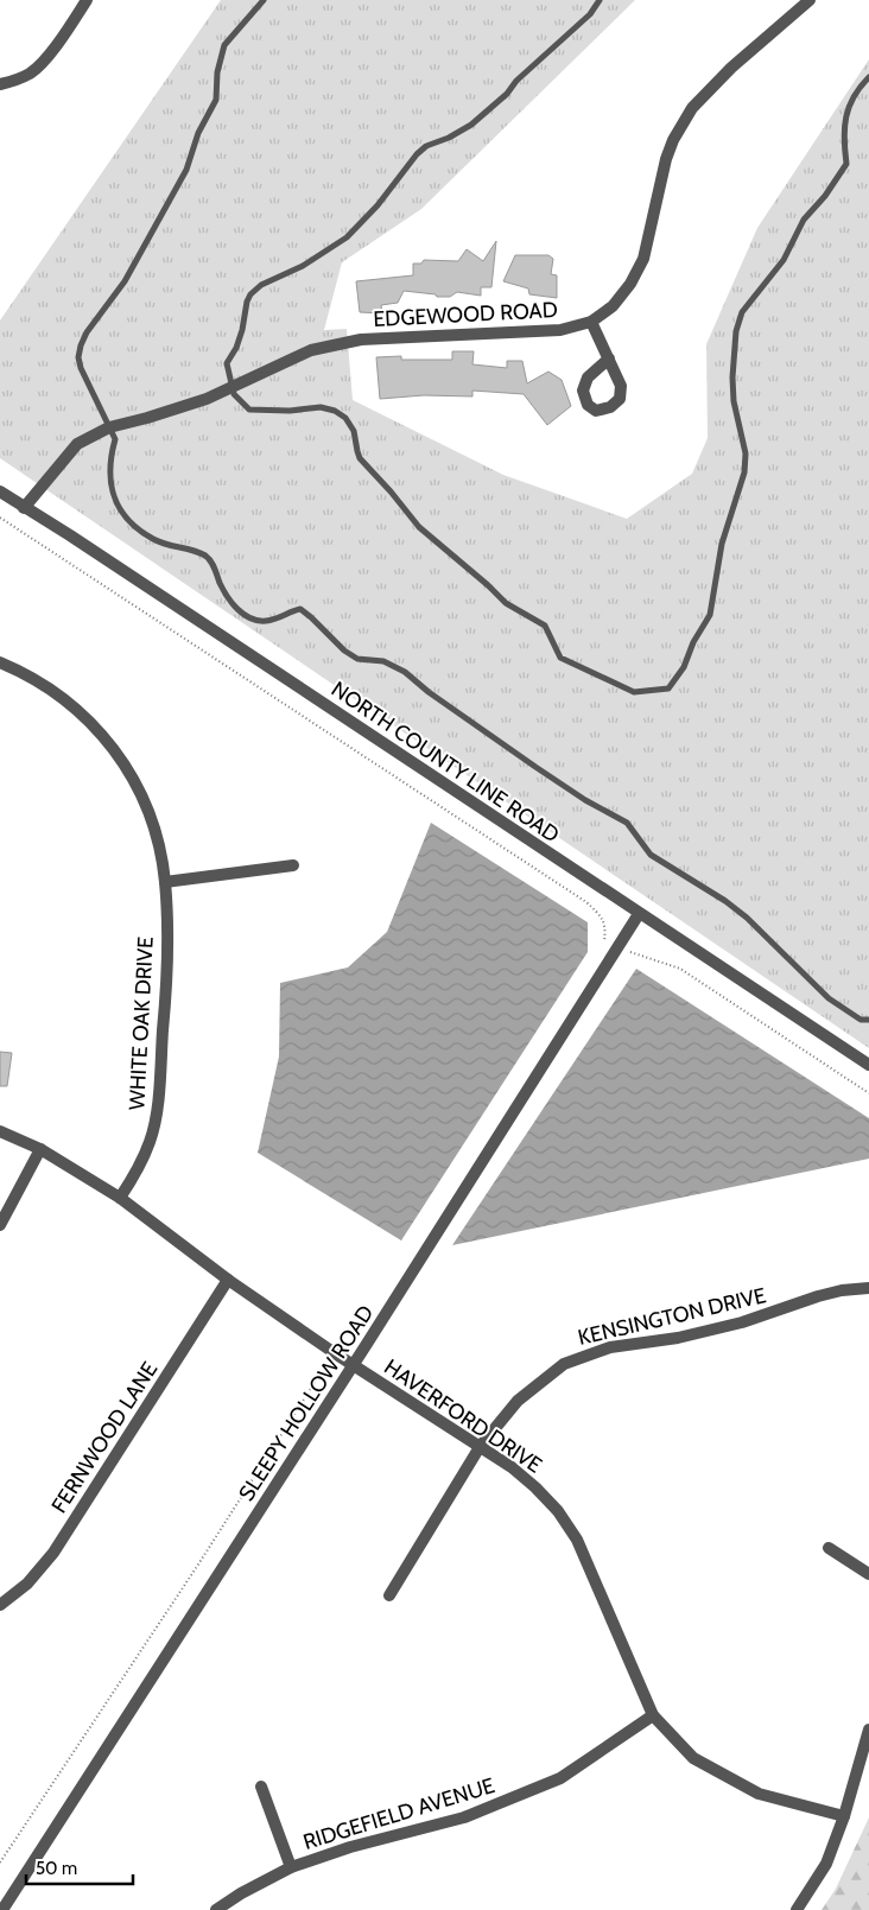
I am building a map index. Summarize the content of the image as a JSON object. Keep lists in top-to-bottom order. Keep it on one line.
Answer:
{"streets":{"street":["EDGEWOOD ROAD","NORTH COUNTY LINE ROAD","WHITE OAK DRIVE","KENSINGTON DRIVE","SLEEPY HOLLOW ROAD","HAVERFORD DRIVE","FERNWOOD LANE","RIDGEFIELD AVENUE"]},"crossings":[["EDGEWOOD ROAD","NORTH COUNTY LINE ROAD"],["NORTH COUNTY LINE ROAD","SLEEPY HOLLOW ROAD"],["WHITE OAK DRIVE","HAVERFORD DRIVE"],["KENSINGTON DRIVE","HAVERFORD DRIVE"],["SLEEPY HOLLOW ROAD","HAVERFORD DRIVE"],["HAVERFORD DRIVE","FERNWOOD LANE"],["HAVERFORD DRIVE","RIDGEFIELD AVENUE"]],"scale_bar":"50 m"}
